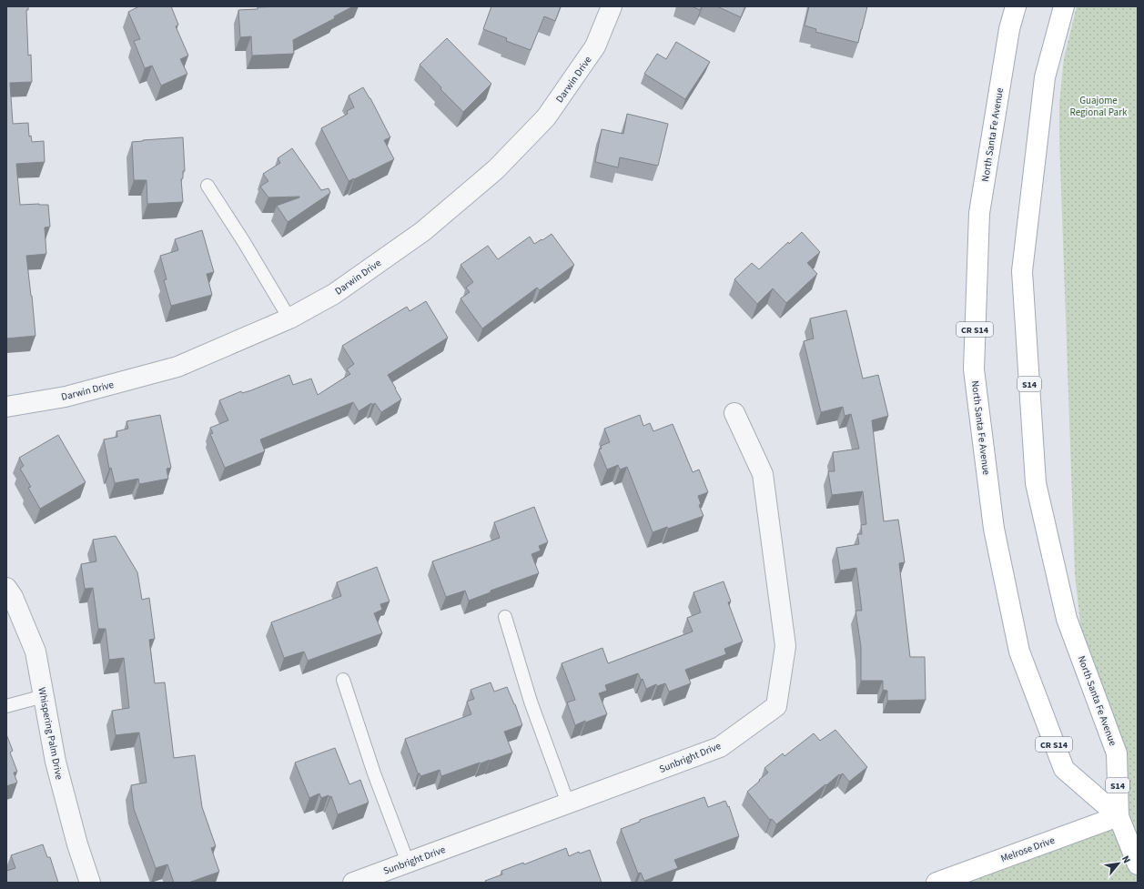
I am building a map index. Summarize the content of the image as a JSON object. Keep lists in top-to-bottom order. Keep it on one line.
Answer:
{"streets":{"main road":["North Santa Fe Avenue","CR S14","S14","Melrose Drive"],"street":["Darwin Drive","Whispering Palm Drive","Sunbright Drive"]},"crossings":[["North Santa Fe Avenue","Melrose Drive"]],"parks":["Guajome Regional Park"],"north":"top right"}
